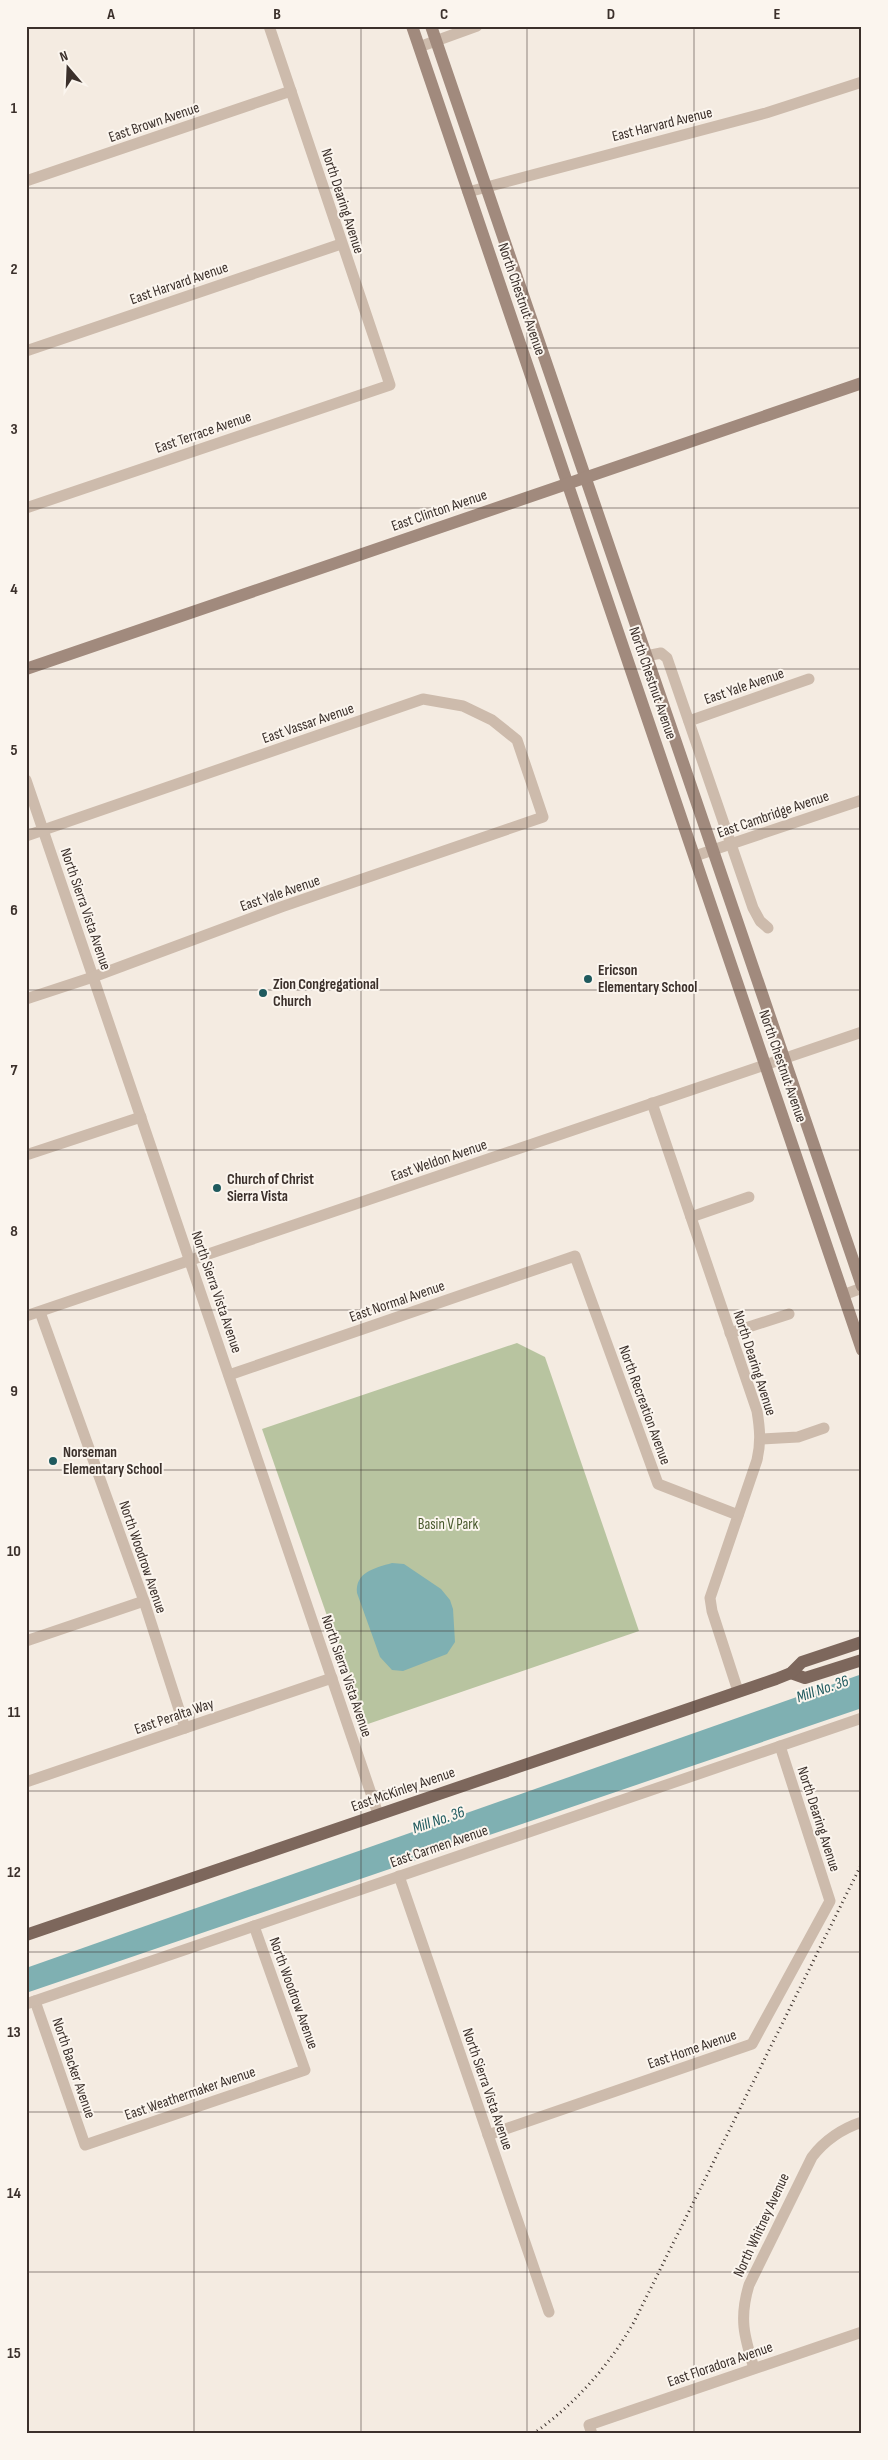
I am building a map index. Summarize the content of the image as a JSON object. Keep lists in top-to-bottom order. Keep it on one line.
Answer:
{"streets":{"main road":["North Chestnut Avenue","East Clinton Avenue","East McKinley Avenue"],"street":["East Brown Avenue","East Harvard Avenue","North Dearing Avenue","East Terrace Avenue","East Yale Avenue","East Vassar Avenue","East Cambridge Avenue","North Sierra Vista Avenue","East Weldon Avenue","East Normal Avenue","North Recreation Avenue","North Woodrow Avenue","East Peralta Way","East Carmen Avenue","East Home Avenue","North Backer Avenue","East Weathermaker Avenue","North Whitney Avenue","East Floradora Avenue"]},"crossings":[["East Brown Avenue","North Dearing Avenue"],["East Harvard Avenue","North Dearing Avenue"],["East Harvard Avenue","North Chestnut Avenue"],["North Dearing Avenue","East Terrace Avenue"],["North Dearing Avenue","East Weldon Avenue"],["North Dearing Avenue","North Recreation Avenue"],["North Dearing Avenue","East McKinley Avenue"],["North Dearing Avenue","East Carmen Avenue"],["North Dearing Avenue","East Home Avenue"],["North Chestnut Avenue","East Clinton Avenue"],["North Chestnut Avenue","East Yale Avenue"],["North Chestnut Avenue","East Cambridge Avenue"],["North Chestnut Avenue","East Weldon Avenue"],["East Yale Avenue","East Vassar Avenue"],["East Yale Avenue","North Sierra Vista Avenue"],["East Vassar Avenue","North Sierra Vista Avenue"],["North Sierra Vista Avenue","East Weldon Avenue"],["North Sierra Vista Avenue","East Normal Avenue"],["North Sierra Vista Avenue","East Peralta Way"],["North Sierra Vista Avenue","East McKinley Avenue"],["North Sierra Vista Avenue","East Carmen Avenue"],["North Sierra Vista Avenue","East Home Avenue"],["East Weldon Avenue","North Woodrow Avenue"],["East Normal Avenue","North Recreation Avenue"],["North Woodrow Avenue","East Peralta Way"],["North Woodrow Avenue","East Carmen Avenue"],["North Woodrow Avenue","East Weathermaker Avenue"],["East Carmen Avenue","North Backer Avenue"],["North Backer Avenue","East Weathermaker Avenue"],["North Whitney Avenue","East Floradora Avenue"]],"water":["Mill No. 36"],"parks":["Basin V Park"],"places":["Ericson Elementary School","Zion Congregational Church","Church of Christ Sierra Vista","Norseman Elementary School"],"north":"top","grid":{"columns":["A","B","C","D","E"],"rows":["1","2","3","4","5","6","7","8","9","10","11","12","13","14","15"]}}
